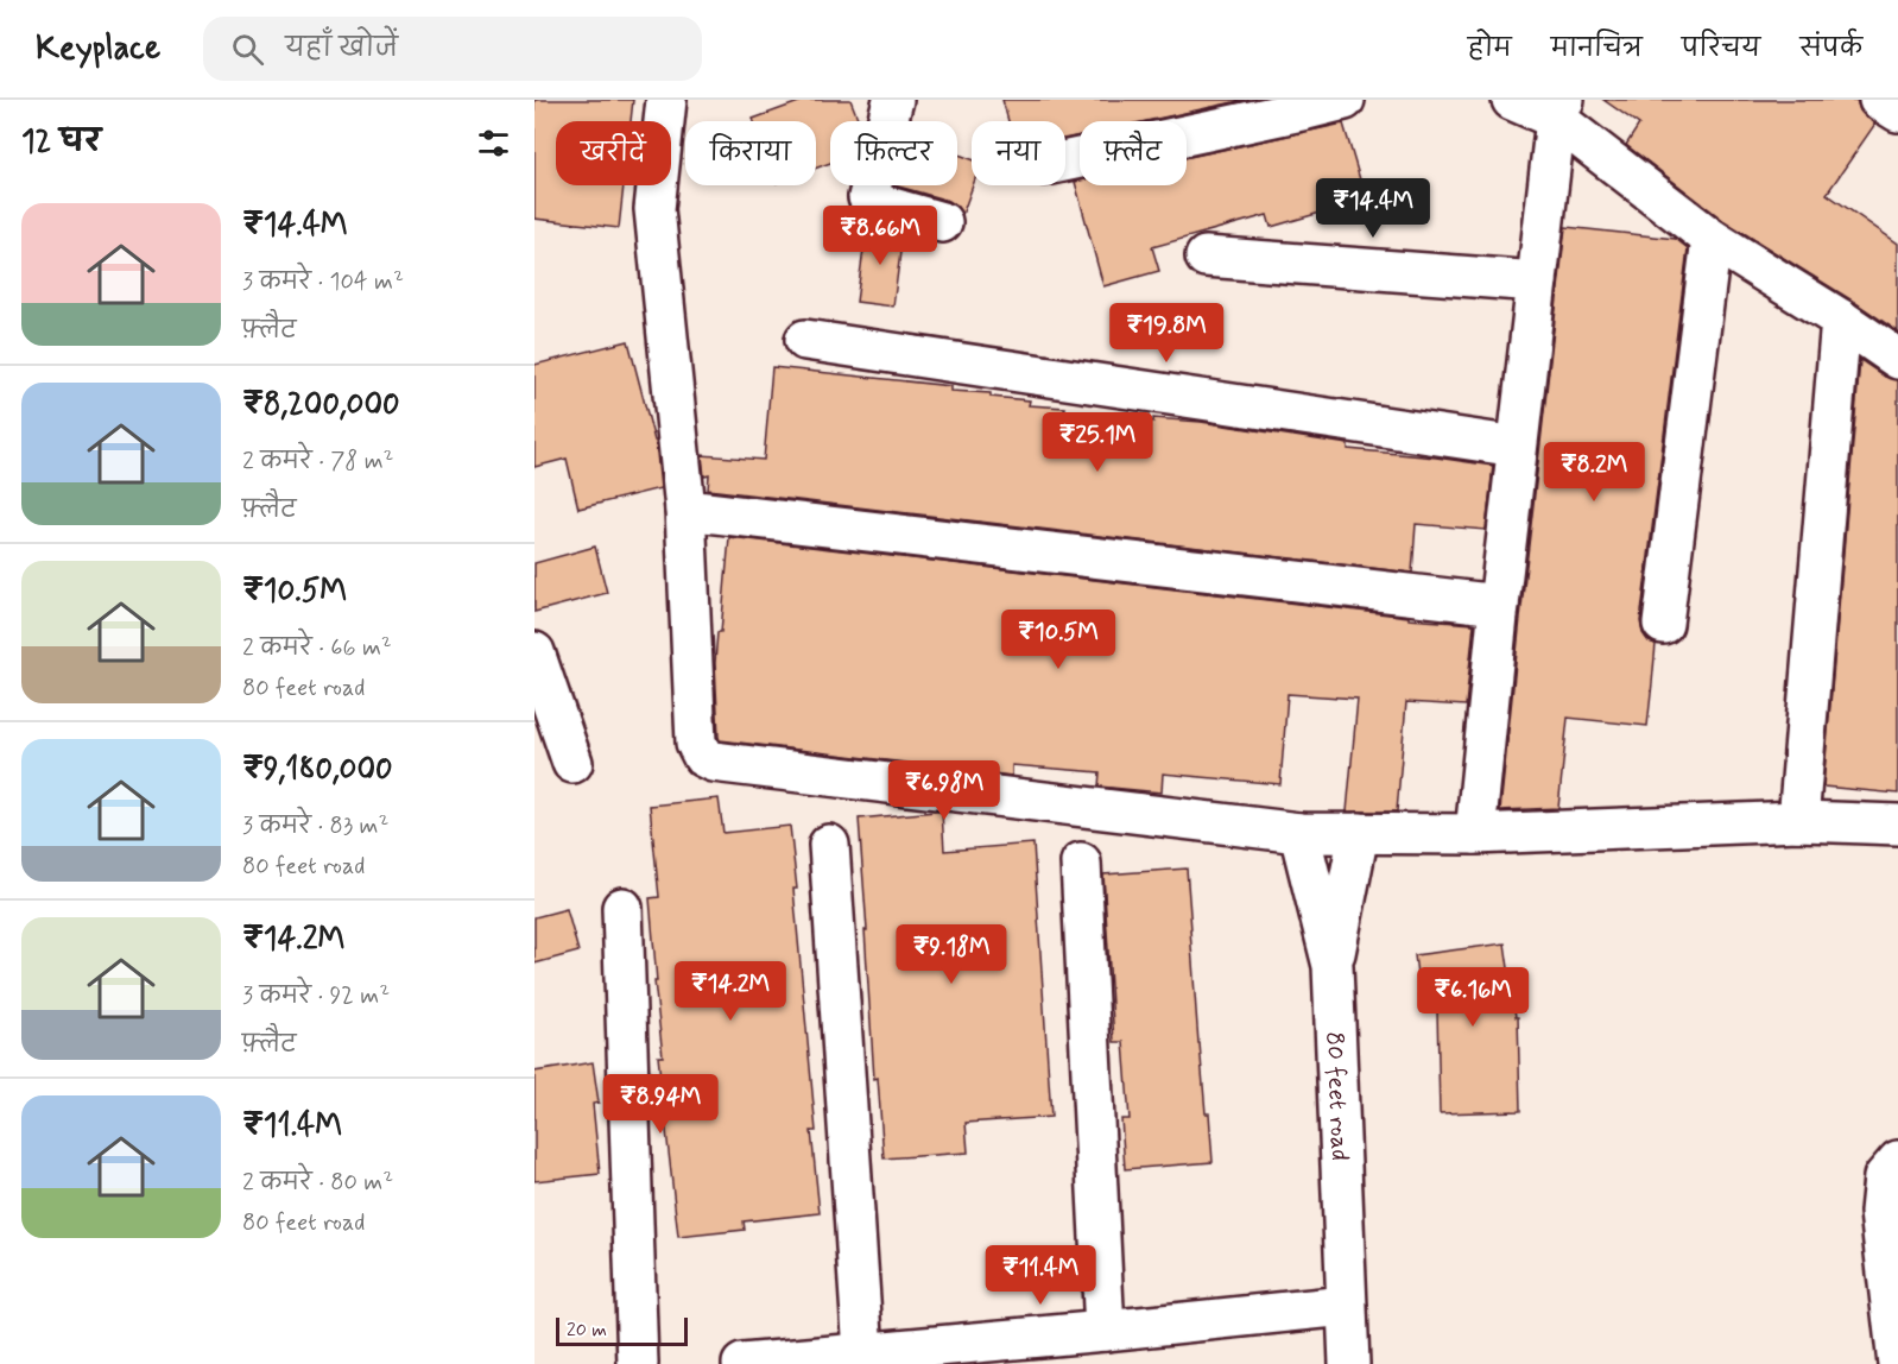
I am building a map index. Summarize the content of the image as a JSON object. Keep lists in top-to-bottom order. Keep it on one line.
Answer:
{"streets":{"street":["80 feet road"]},"scale_bar":"20 m","page":{"header":"Keyplace","search":"यहाँ खोजें","nav":["होम","मानचित्र","परिचय","संपर्क"],"heading":"12 घर","chip":["खरीदें","किराया","फ़िल्टर","नया","फ़्लैट"],"price":["₹14.4M","₹8.66M","₹19.8M","₹25.1M","₹8.2M","₹10.5M","₹6.98M","₹9.18M","₹14.2M","₹6.16M","₹8.94M","₹11.4M"],"list":[{"name":"₹14.4M","note":"3 कमरे · 104 m² · फ़्लैट"},{"name":"₹8,200,000","note":"2 कमरे · 78 m² · फ़्लैट"},{"name":"₹10.5M","note":"2 कमरे · 66 m² · 80 feet road"},{"name":"₹9,180,000","note":"3 कमरे · 83 m² · 80 feet road"},{"name":"₹14.2M","note":"3 कमरे · 92 m² · फ़्लैट"},{"name":"₹11.4M","note":"2 कमरे · 80 m² · 80 feet road"}],"scale":"20 m"}}
